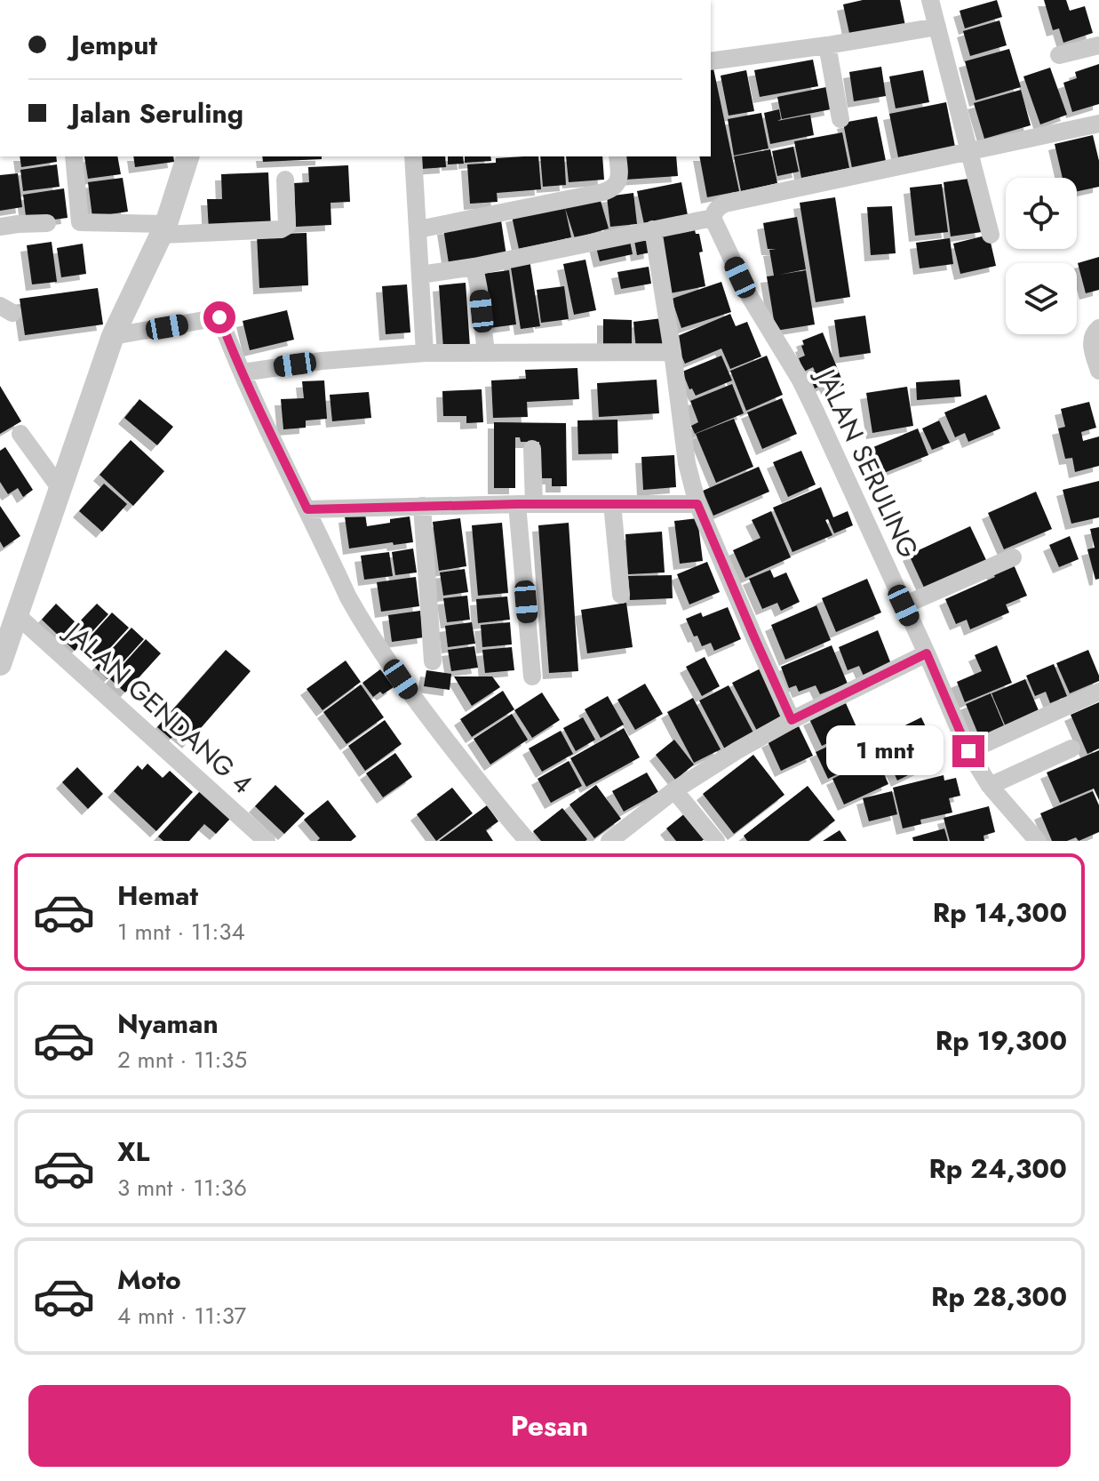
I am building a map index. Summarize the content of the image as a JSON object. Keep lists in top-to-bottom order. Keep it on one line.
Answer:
{"streets":{"street":["JALAN SERULING","JALAN GENDANG 4"]},"page":{"banner":["Jemput","Jalan Seruling"],"bubble":"1 mnt","list":[{"name":"Hemat","note":"1 mnt · 11:34","value":"Rp 14,300"},{"name":"Nyaman","note":"2 mnt · 11:35","value":"Rp 19,300"},{"name":"XL","note":"3 mnt · 11:36","value":"Rp 24,300"},{"name":"Moto","note":"4 mnt · 11:37","value":"Rp 28,300"}],"buttons":"Pesan"}}
